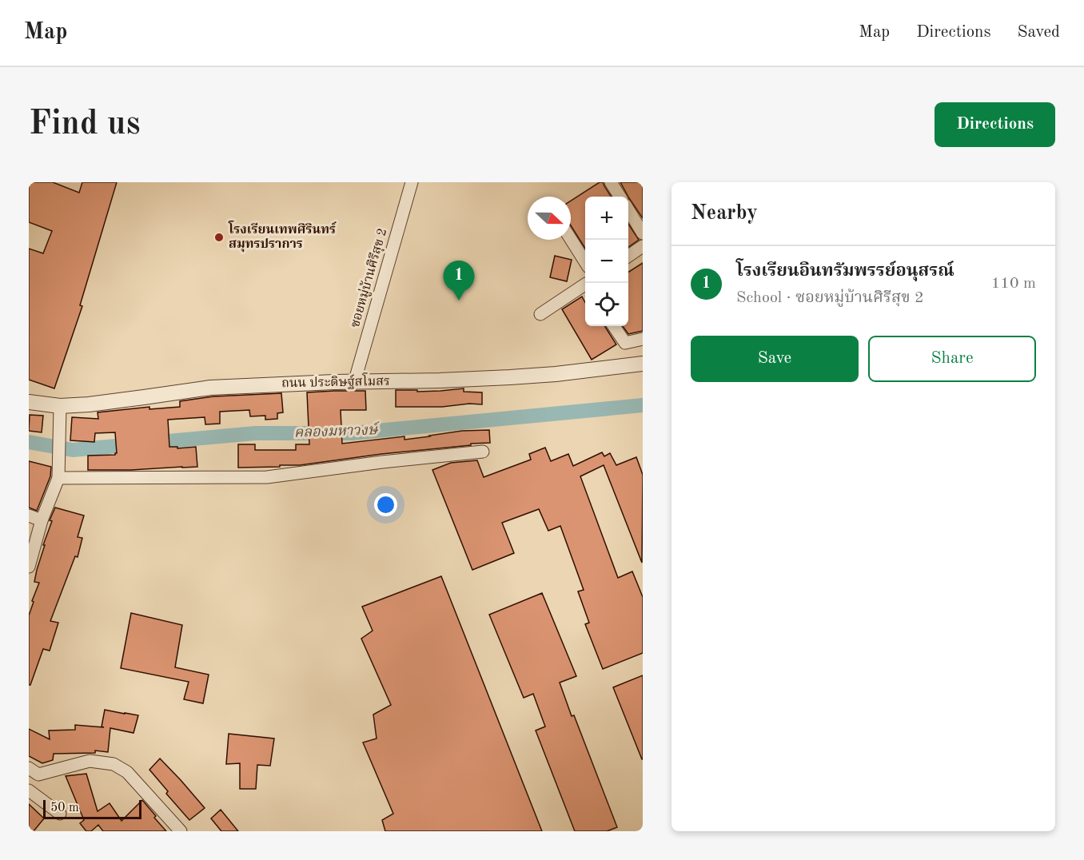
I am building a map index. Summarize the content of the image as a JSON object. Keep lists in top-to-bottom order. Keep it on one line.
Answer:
{"streets":{"street":["ซอยหมู่บ้านศิรีสุข 2","ถนน ประดิษฐ์สโมสร"]},"crossings":[["ซอยหมู่บ้านศิรีสุข 2","ถนน ประดิษฐ์สโมสร"]],"water":["คลองมหาวงษ์"],"places":["โรงเรียนเทพศิรินทร์ สมุทรปราการ"],"scale_bar":"50 m","north":"right","page":{"header":"Map","nav":["Map","Directions","Saved"],"buttons":["Directions",["Save","Share"]],"title":"Find us","heading":"Nearby","map_buttons":["+","−"],"list":[{"mark":"1","name":"โรงเรียนอินทรัมพรรย์อนุสรณ์","note":"School · ซอยหมู่บ้านศิรีสุข 2","value":"110 m"}],"pins":"1","scale":"50 m"}}
